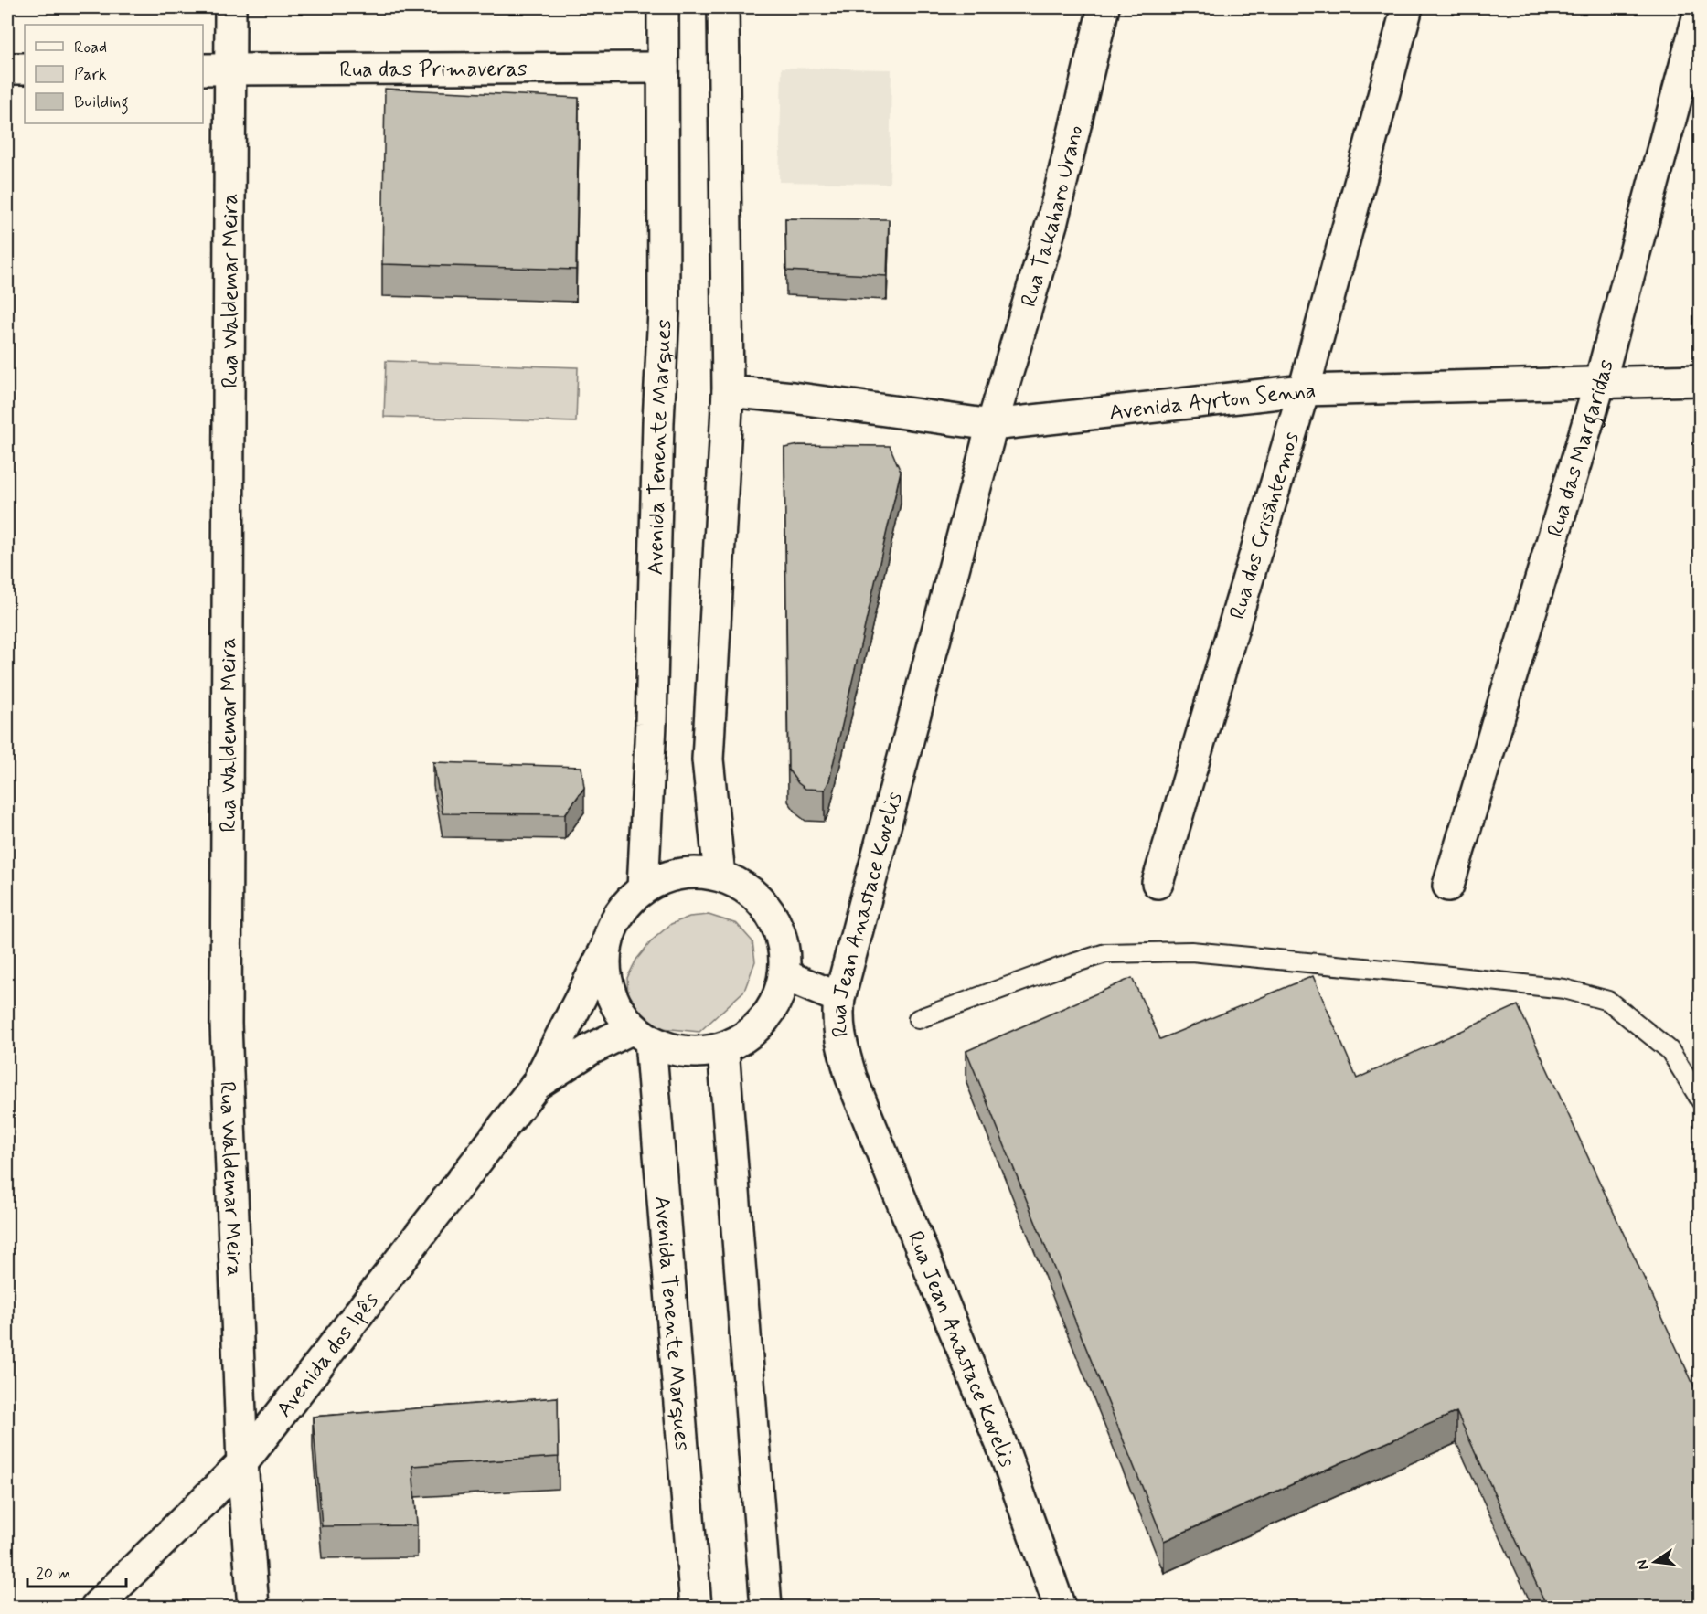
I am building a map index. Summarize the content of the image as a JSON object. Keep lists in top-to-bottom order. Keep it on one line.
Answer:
{"streets":{"street":["Rua das Primaveras","Rua Takaharo Urano","Rua Waldemar Meira","Avenida Ayrton Senna","Avenida Tenente Marques","Rua das Margaridas","Rua dos Crisântemos","Rua Jean Anastace Kovelis","Avenida dos Ipês"]},"crossings":[["Rua das Primaveras","Rua Waldemar Meira"],["Rua das Primaveras","Avenida Tenente Marques"],["Rua Takaharo Urano","Avenida Ayrton Senna"],["Rua Takaharo Urano","Rua Jean Anastace Kovelis"],["Rua Waldemar Meira","Avenida dos Ipês"],["Avenida Ayrton Senna","Rua das Margaridas"],["Avenida Ayrton Senna","Rua dos Crisântemos"],["Avenida Ayrton Senna","Rua Jean Anastace Kovelis"],["Avenida Tenente Marques","Avenida dos Ipês"]],"legend":["Road","Park","Building"],"scale_bar":"20 m","north":"left"}
